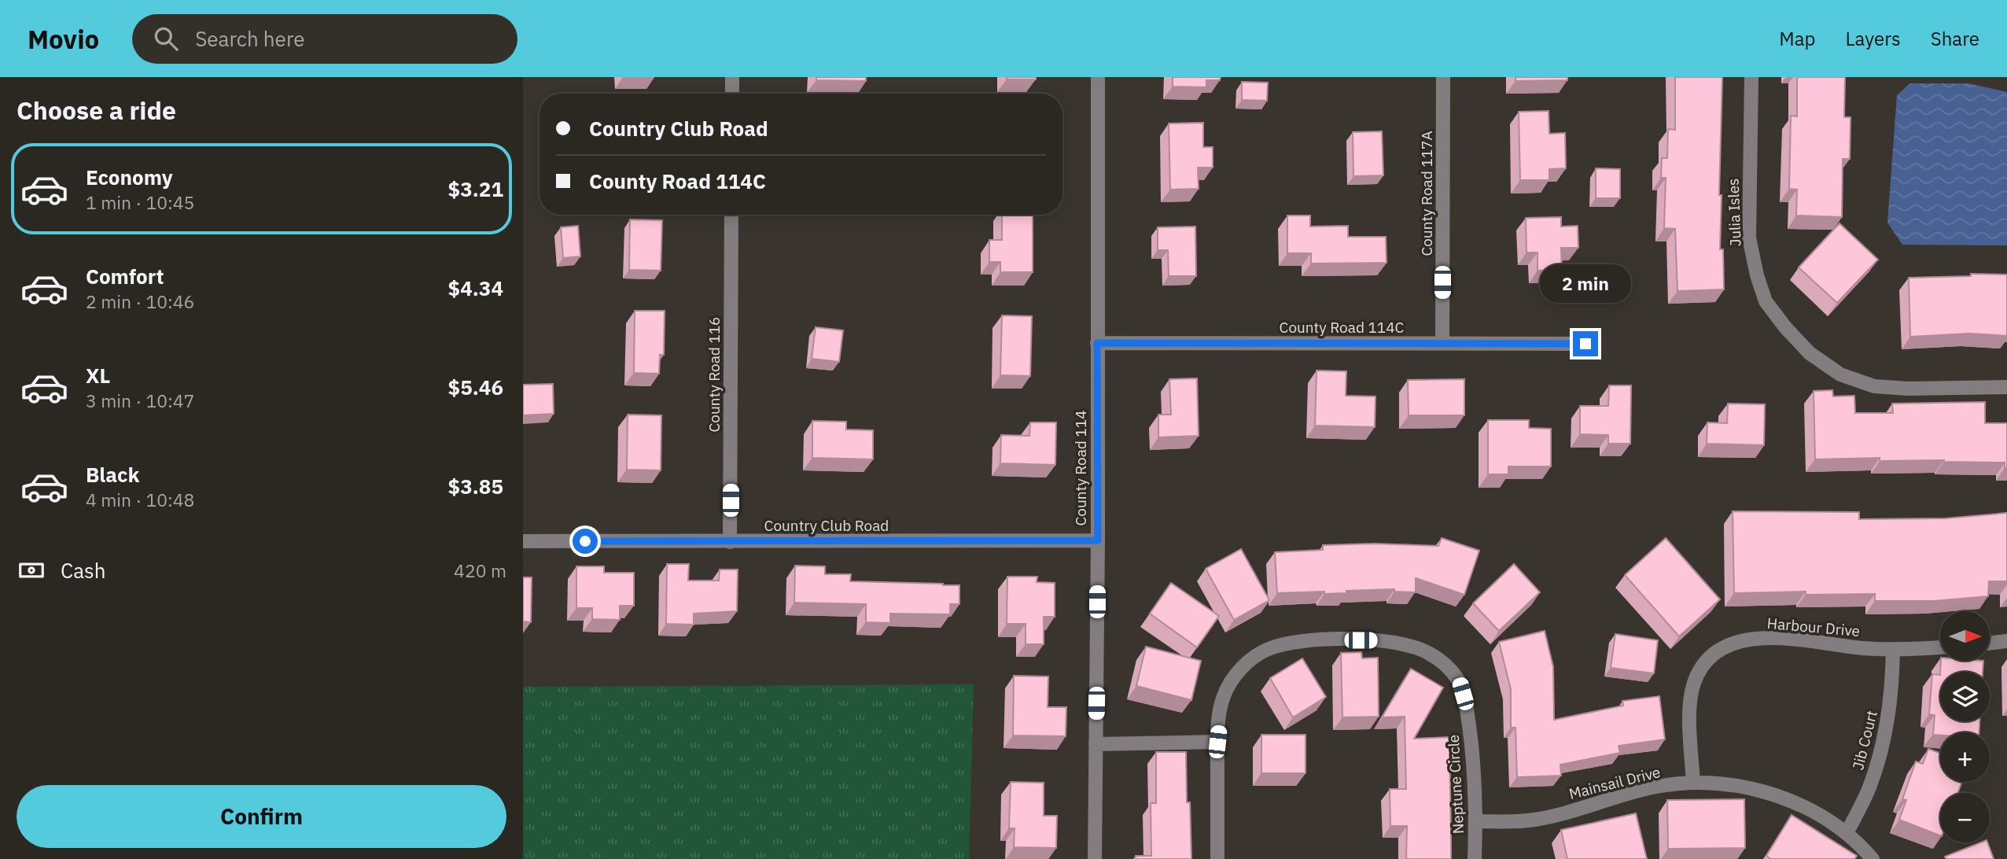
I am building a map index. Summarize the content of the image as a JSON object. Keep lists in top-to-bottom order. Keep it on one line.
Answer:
{"streets":{"street":["County Road 117A","Julia Isles","County Road 114C","County Road 116","County Road 114","Country Club Road","Harbour Drive","Jib Court","Mainsail Drive","Neptune Circle"]},"crossings":[["County Road 117A","County Road 114C"],["County Road 114C","County Road 114"],["County Road 116","Country Club Road"],["County Road 114","Country Club Road"],["Harbour Drive","Jib Court"],["Harbour Drive","Mainsail Drive"],["Jib Court","Mainsail Drive"],["Mainsail Drive","Neptune Circle"]],"north":"right","page":{"header":"Movio","search":"Search here","nav":["Map","Layers","Share"],"heading":"Choose a ride","banner":["Country Club Road","County Road 114C"],"list":[{"name":"Economy","note":"1 min · 10:45","value":"$3.21"},{"name":"Comfort","note":"2 min · 10:46","value":"$4.34"},{"name":"XL","note":"3 min · 10:47","value":"$5.46"},{"name":"Black","note":"4 min · 10:48","value":"$3.85"}],"bubble":"2 min","pay":["Cash","420 m"],"map_buttons":["+","−"],"buttons":"Confirm"}}
